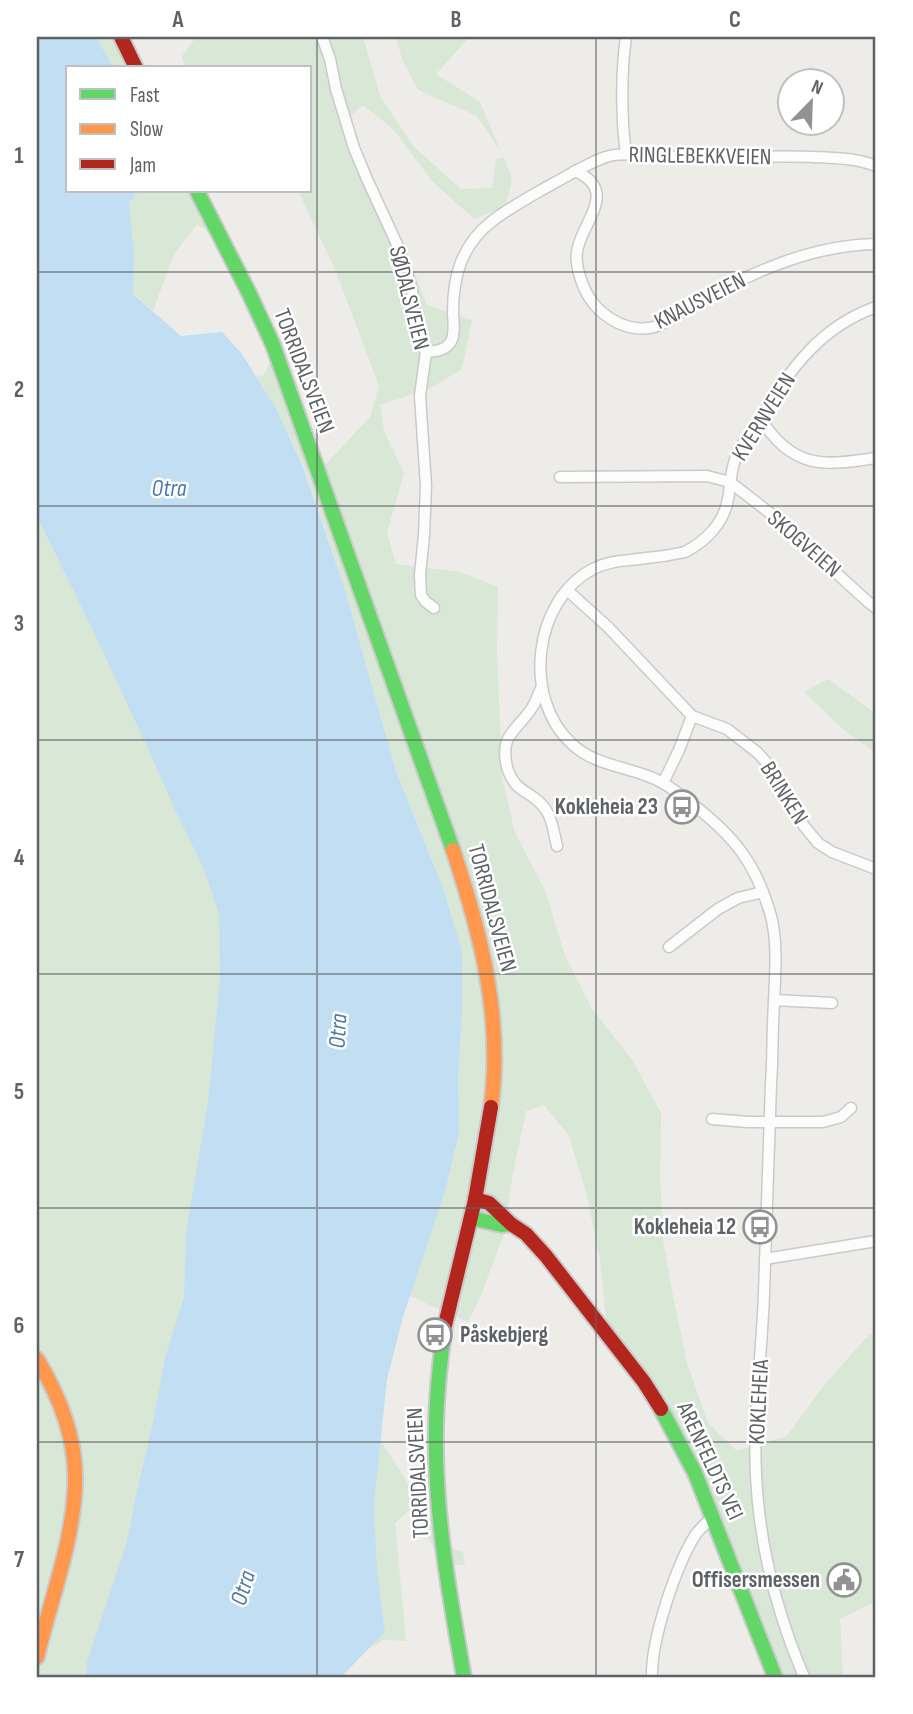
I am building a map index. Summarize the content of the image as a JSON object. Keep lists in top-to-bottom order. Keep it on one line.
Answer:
{"streets":{"main road":["TORRIDALSVEIEN","ARENFELDTS VEI"],"street":["RINGLEBEKKVEIEN","SØDALSVEIEN","KNAUSVEIEN","KVERNVEIEN","SKOGVEIEN","BRINKEN","KOKLEHEIA"]},"crossings":[["RINGLEBEKKVEIEN","SØDALSVEIEN"],["RINGLEBEKKVEIEN","KNAUSVEIEN"],["TORRIDALSVEIEN","ARENFELDTS VEI"],["KVERNVEIEN","SKOGVEIEN"],["KVERNVEIEN","KOKLEHEIA"],["SKOGVEIEN","KOKLEHEIA"],["BRINKEN","KOKLEHEIA"]],"water":["Otra"],"places":{"bus stop":["Kokleheia 23","Kokleheia 12","Påskebjerg"],"public building":["Offisersmessen"]},"legend":["Fast","Slow","Jam"],"north":"top right","grid":{"columns":["A","B","C"],"rows":["1","2","3","4","5","6","7"]}}
